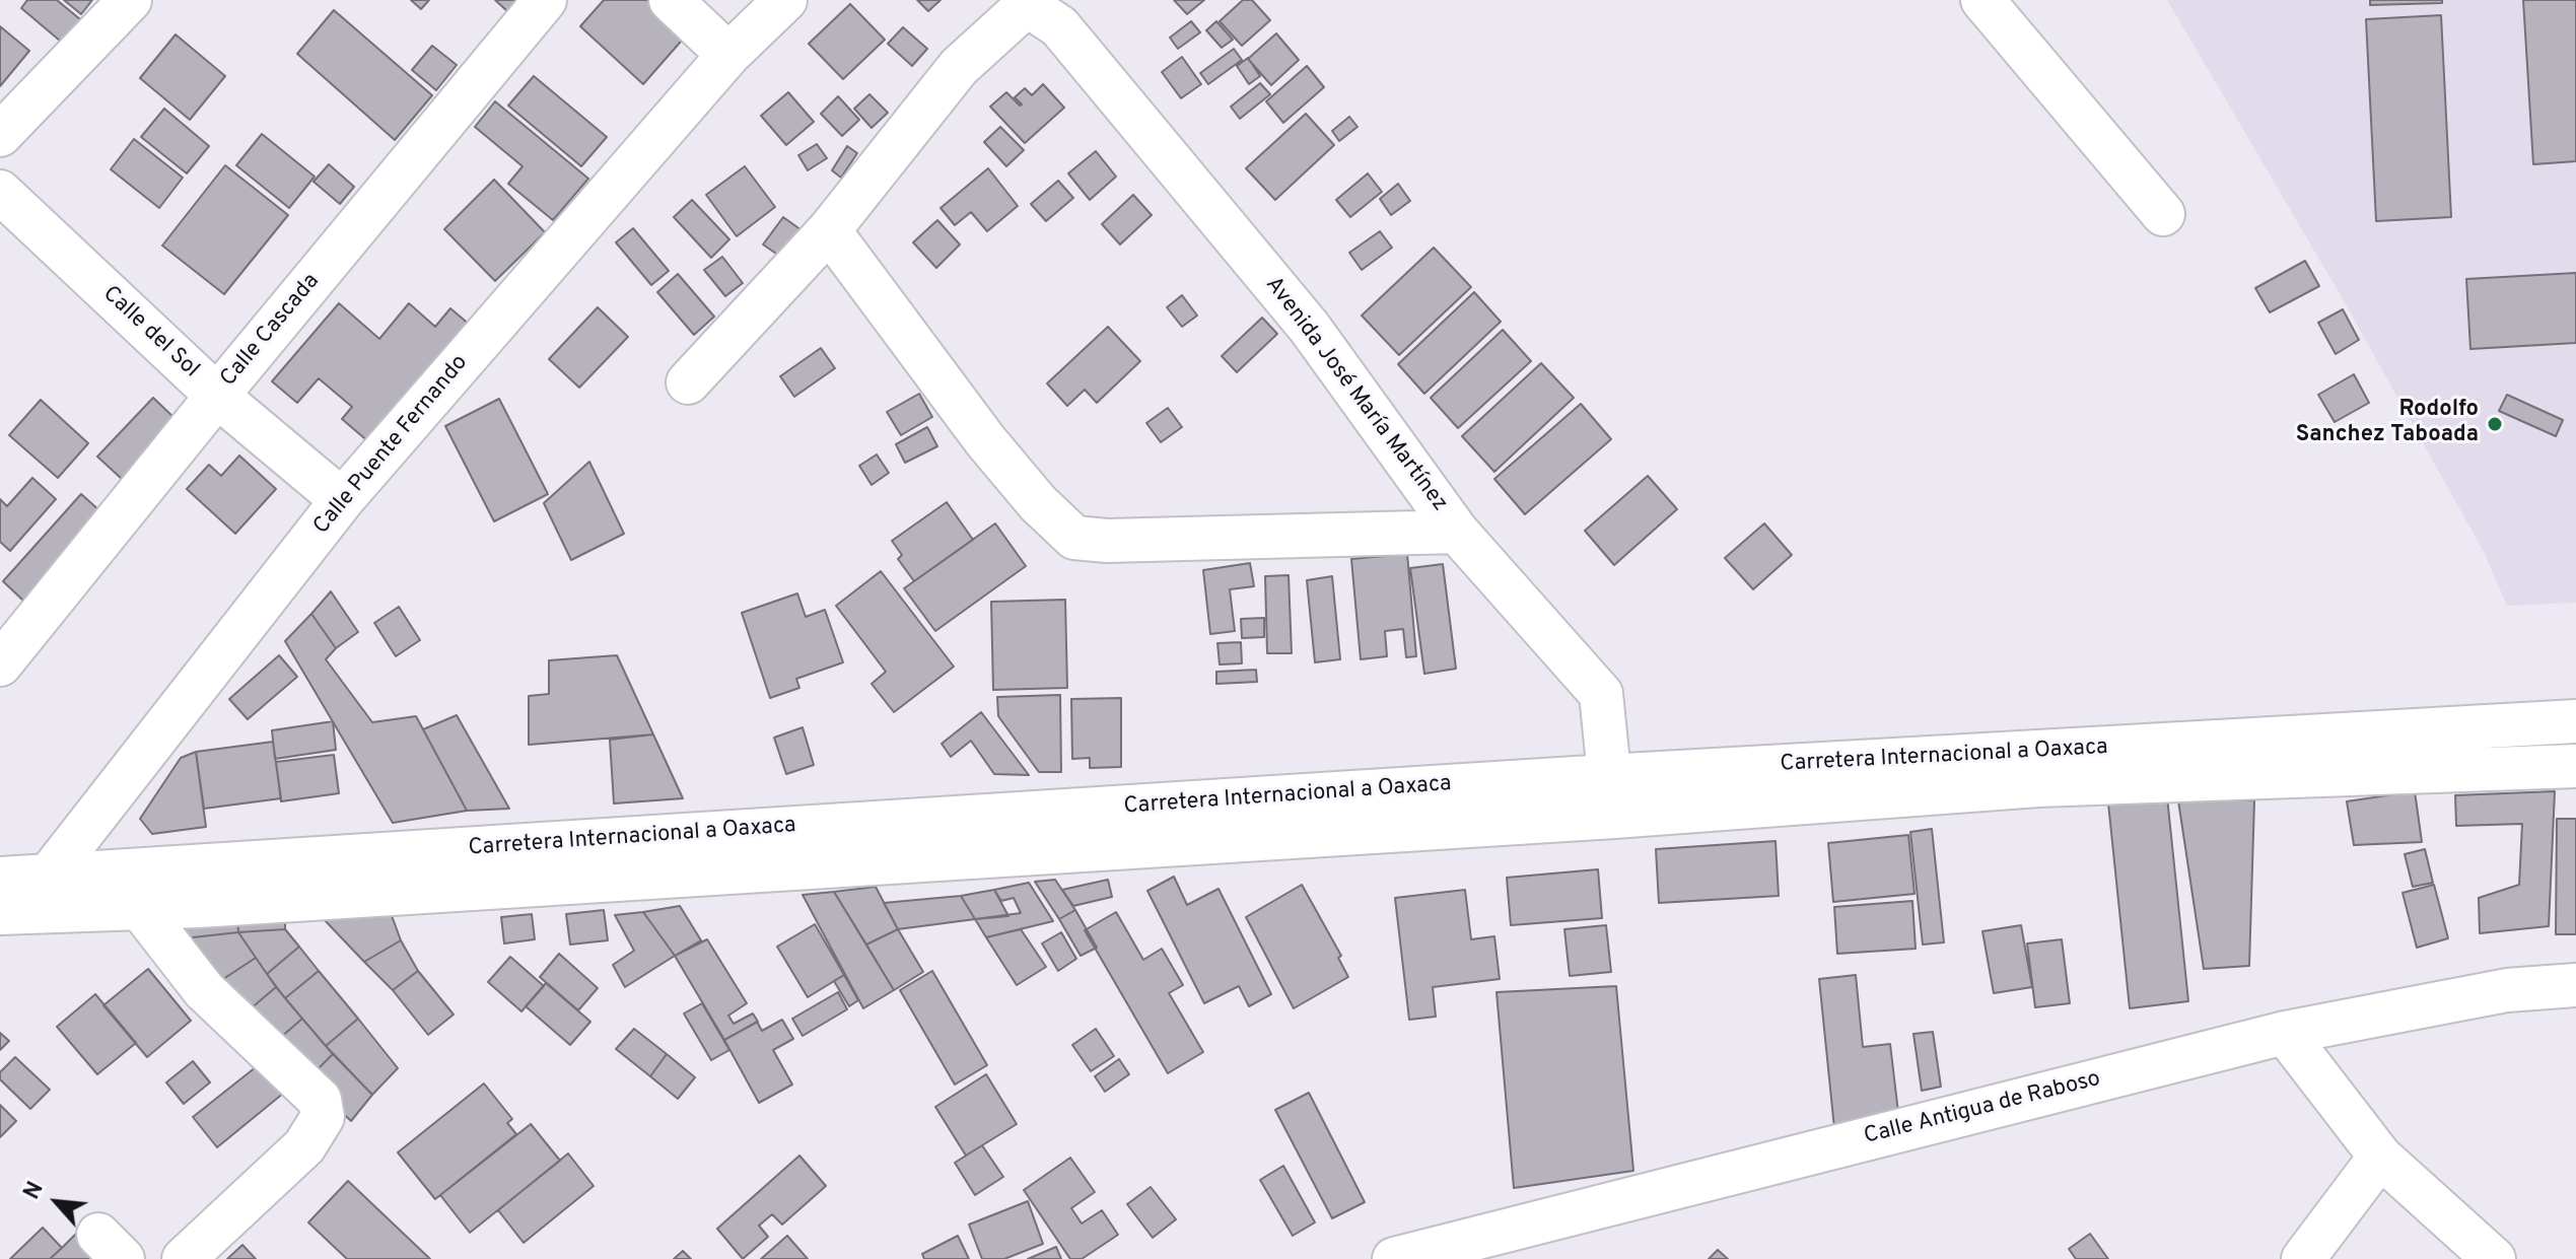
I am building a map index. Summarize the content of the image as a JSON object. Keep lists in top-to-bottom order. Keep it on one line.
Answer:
{"streets":{"street":["Calle Cascada","Calle del Sol","Avenida José María Martínez","Calle Puente Fernando","Carretera Internacional a Oaxaca","Calle Antigua de Raboso"]},"crossings":[["Calle Cascada","Calle del Sol"],["Calle del Sol","Calle Puente Fernando"],["Avenida José María Martínez","Carretera Internacional a Oaxaca"],["Calle Puente Fernando","Carretera Internacional a Oaxaca"]],"places":["Rodolfo Sanchez Taboada"],"north":"top left"}
